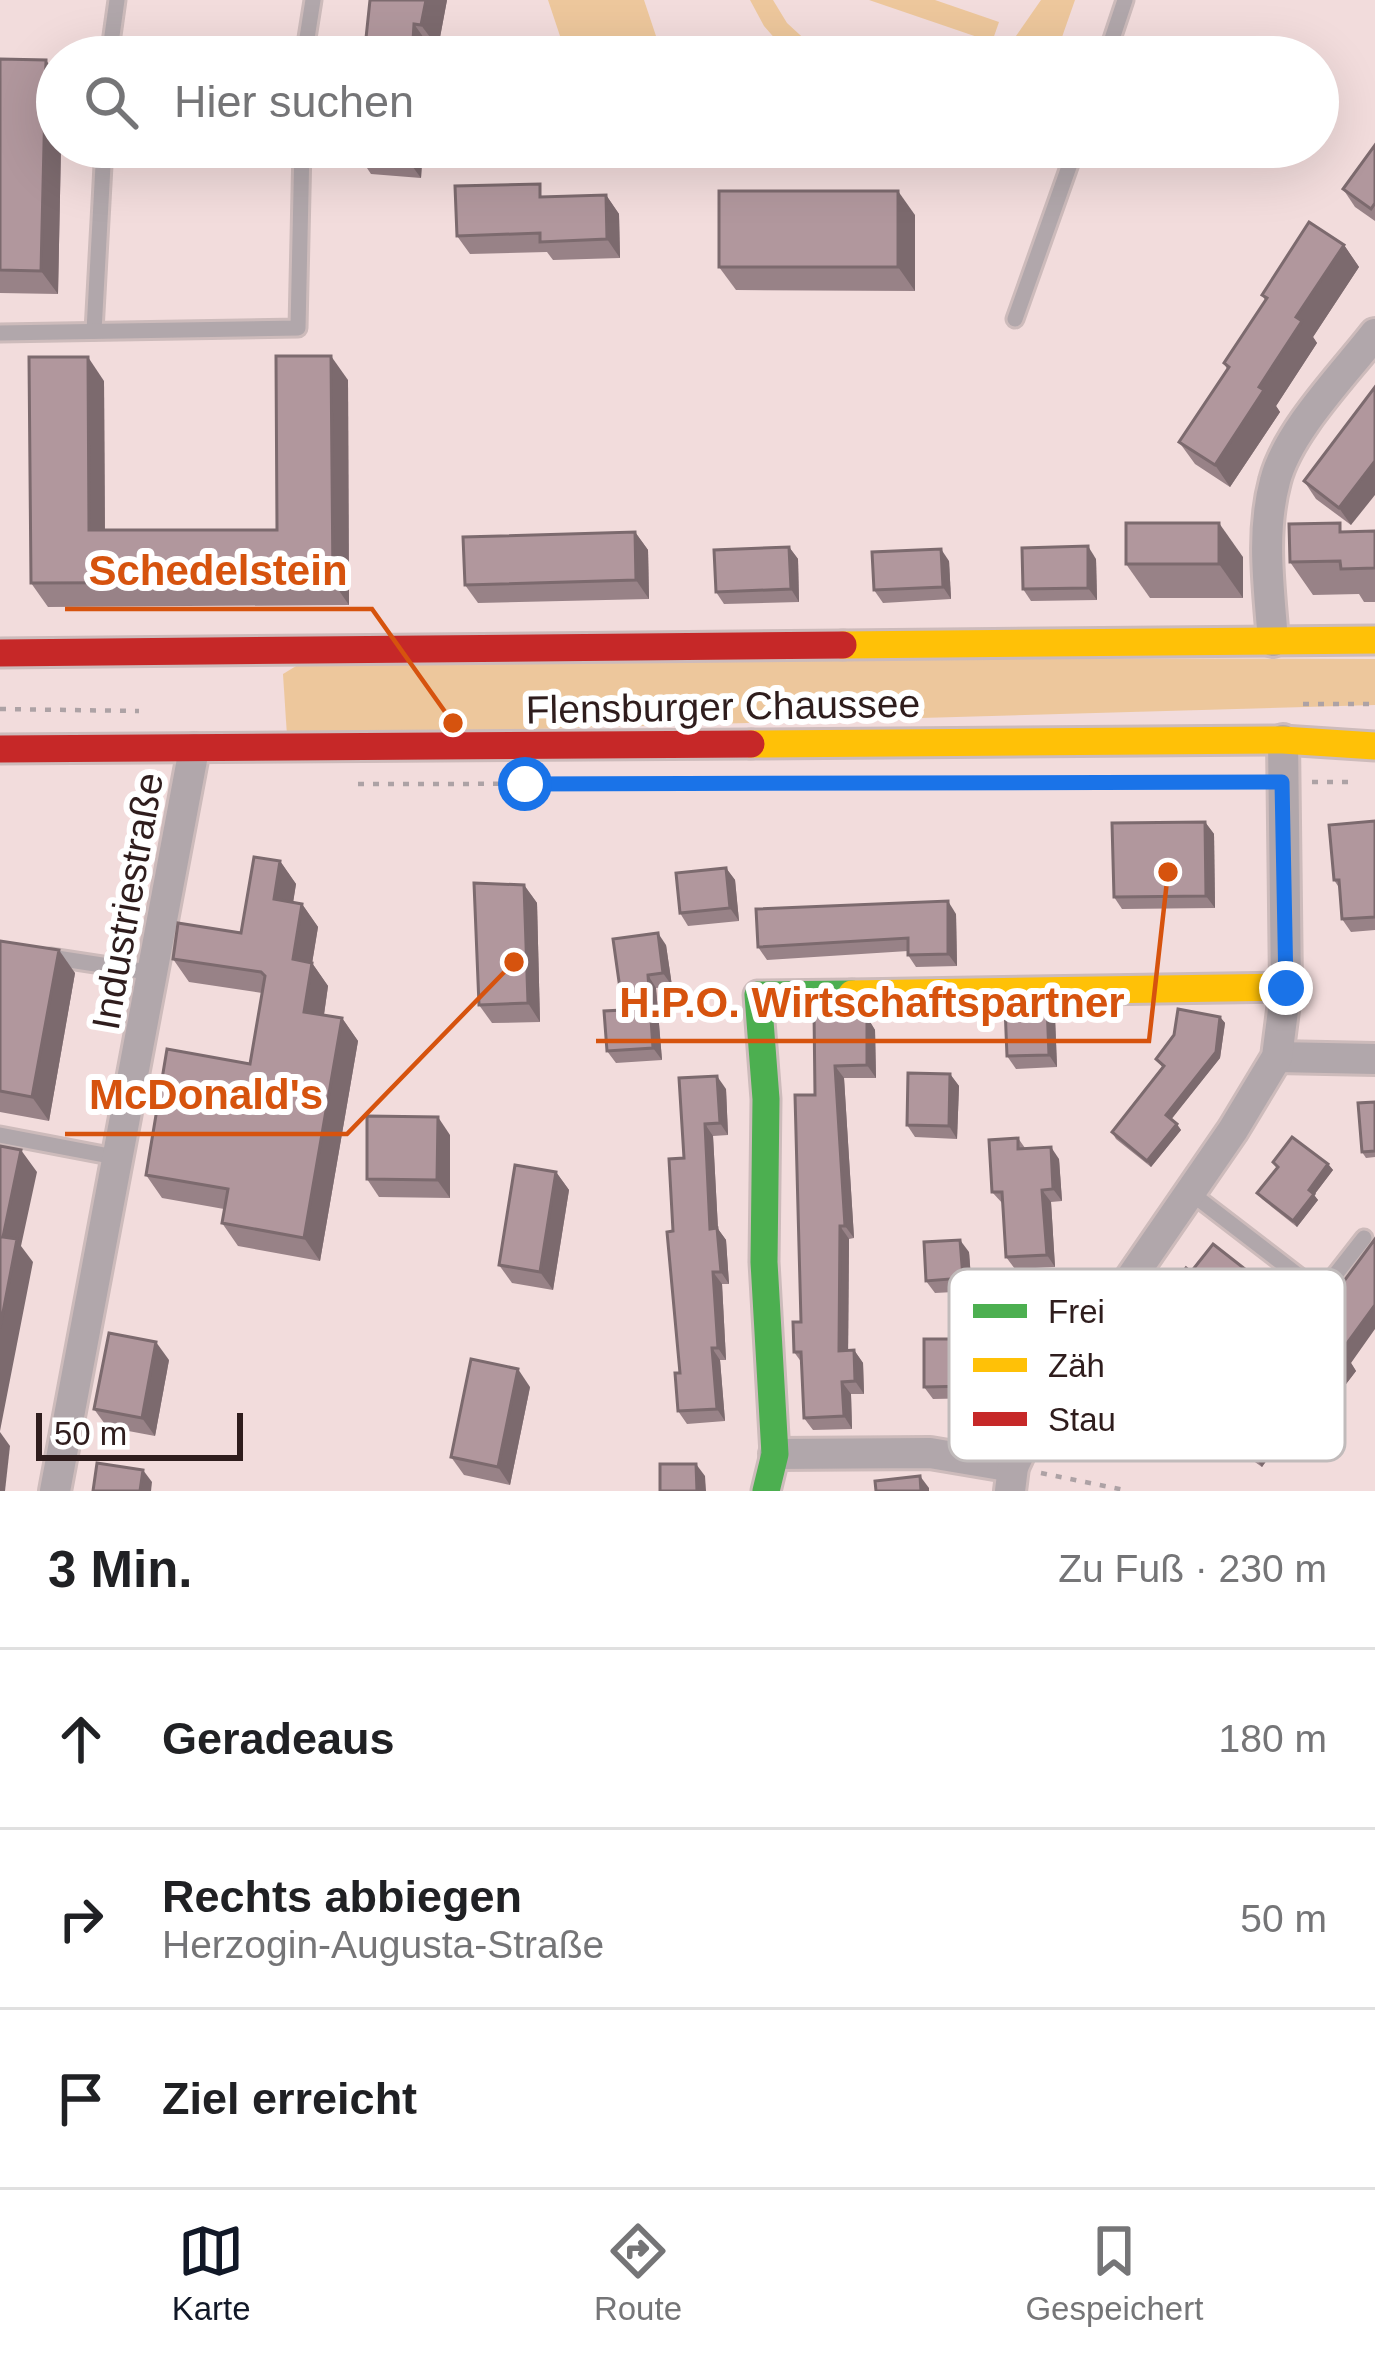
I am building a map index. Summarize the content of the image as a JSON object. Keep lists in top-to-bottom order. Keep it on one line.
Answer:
{"streets":{"street":["Flensburger Chaussee","Industriestraße"]},"crossings":[["Flensburger Chaussee","Industriestraße"]],"places":["Schedelstein","H.P.O. Wirtschaftspartner","McDonald's"],"legend":["Frei","Zäh","Stau"],"scale_bar":"50 m","page":{"search":"Hier suchen","scale":"50 m","heading":["3 Min.","Zu Fuß · 230 m"],"list":[["Geradeaus","180 m"],["Rechts abbiegen","Herzogin-Augusta-Straße","50 m"],"Ziel erreicht"],"nav":["Karte","Route","Gespeichert"]}}
